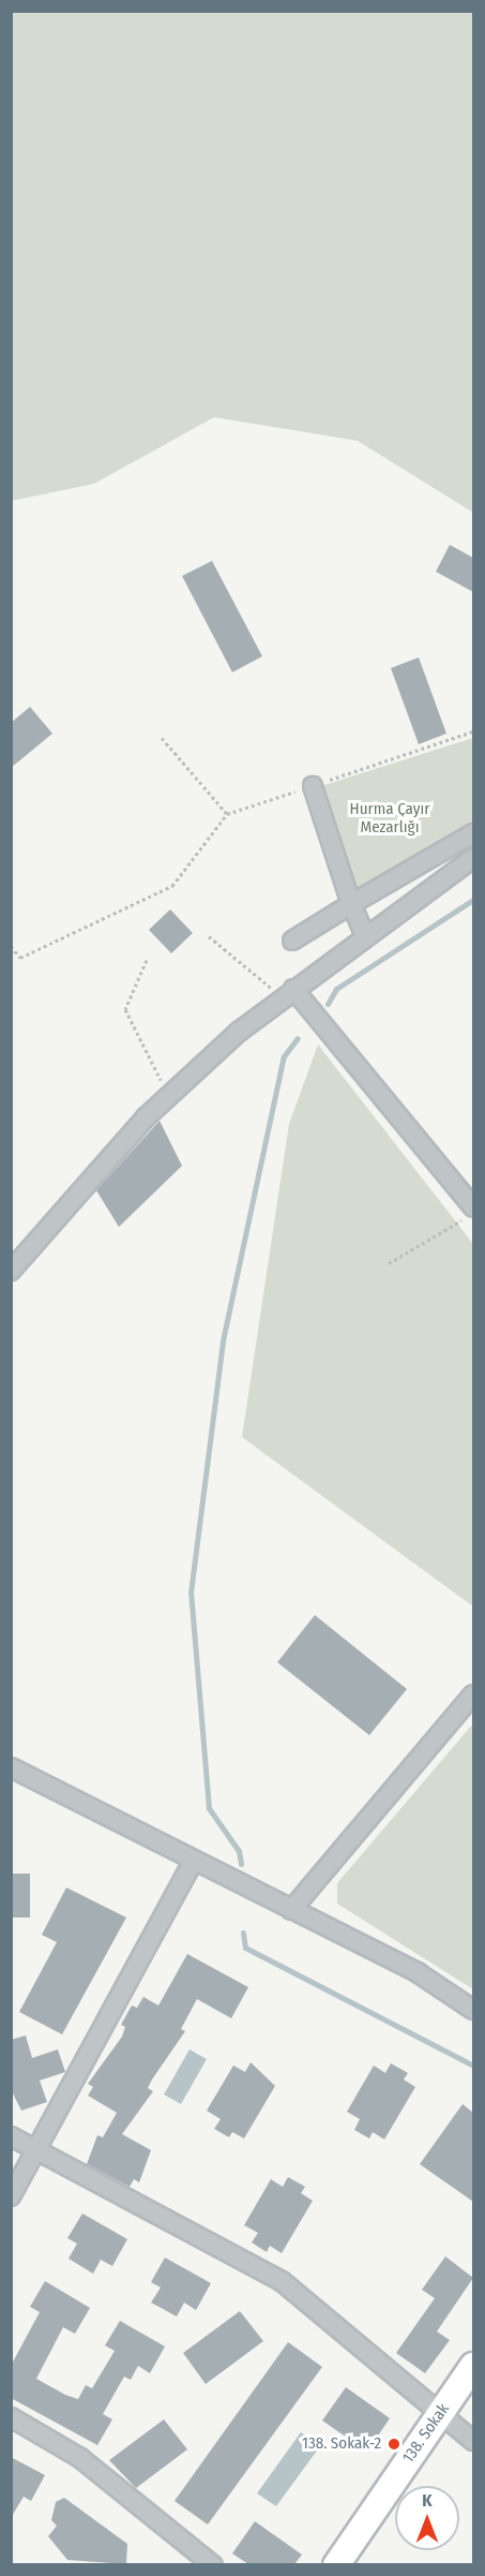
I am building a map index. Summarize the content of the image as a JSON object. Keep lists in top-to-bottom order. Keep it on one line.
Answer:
{"streets":{"street":["138. Sokak"]},"parks":["Hurma Çayır Mezarlığı"],"places":["138. Sokak-2"],"north":"top"}
